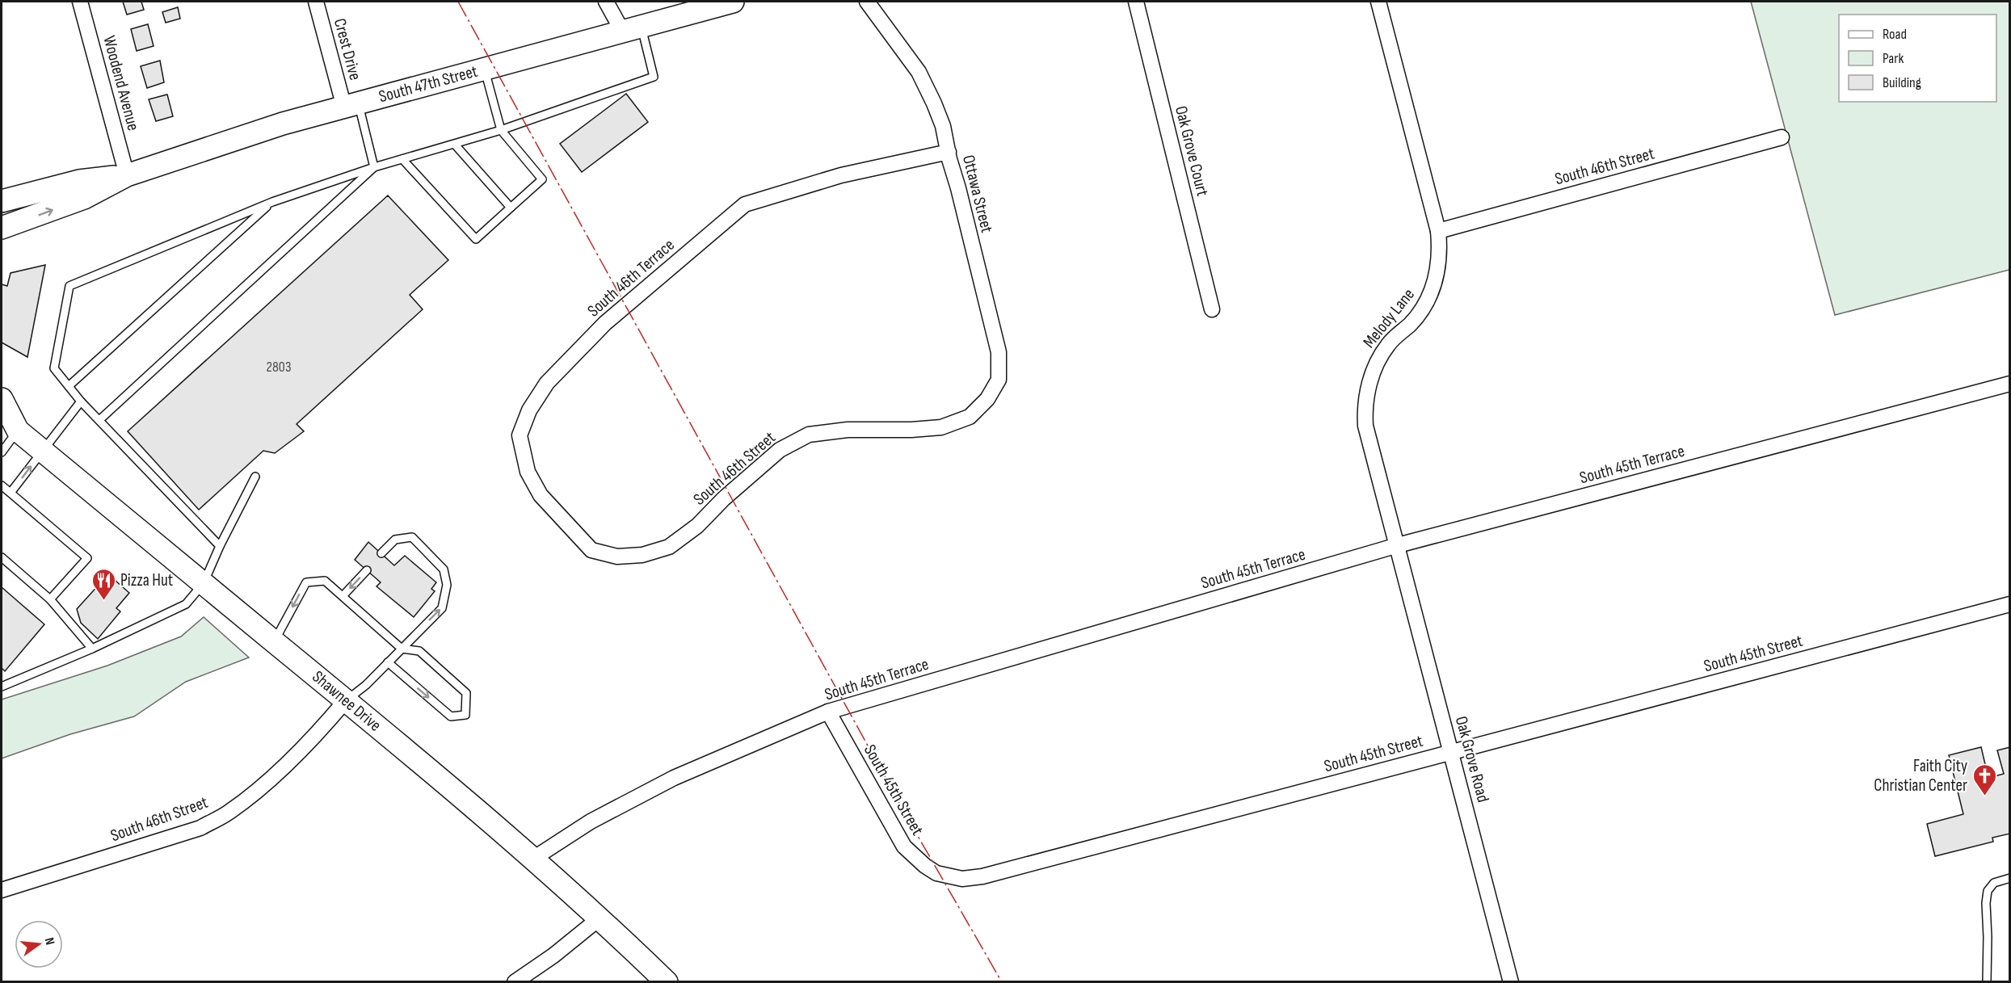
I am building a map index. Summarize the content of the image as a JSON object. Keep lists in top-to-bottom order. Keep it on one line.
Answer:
{"streets":{"main road":["South 47th Street","Shawnee Drive"],"street":["Crest Drive","Woodend Avenue","Oak Grove Court","South 46th Street","Ottawa Street","South 46th Terrace","Melody Lane","South 45th Terrace","South 45th Street","Oak Grove Road"]},"crossings":[["Crest Drive","South 47th Street"],["Woodend Avenue","South 47th Street"],["South 46th Street","Ottawa Street"],["South 46th Street","South 46th Terrace"],["South 46th Street","Melody Lane"],["South 46th Street","Shawnee Drive"],["Ottawa Street","South 46th Terrace"],["Melody Lane","South 45th Terrace"],["Melody Lane","Oak Grove Road"],["South 45th Terrace","South 45th Street"],["South 45th Terrace","Shawnee Drive"],["South 45th Terrace","Oak Grove Road"],["South 45th Street","Oak Grove Road"]],"places":{"restaurant":["Pizza Hut"],"church":["Faith City Christian Center"]},"house_numbers":["2803"],"legend":["Road","Park","Building"],"north":"right"}
